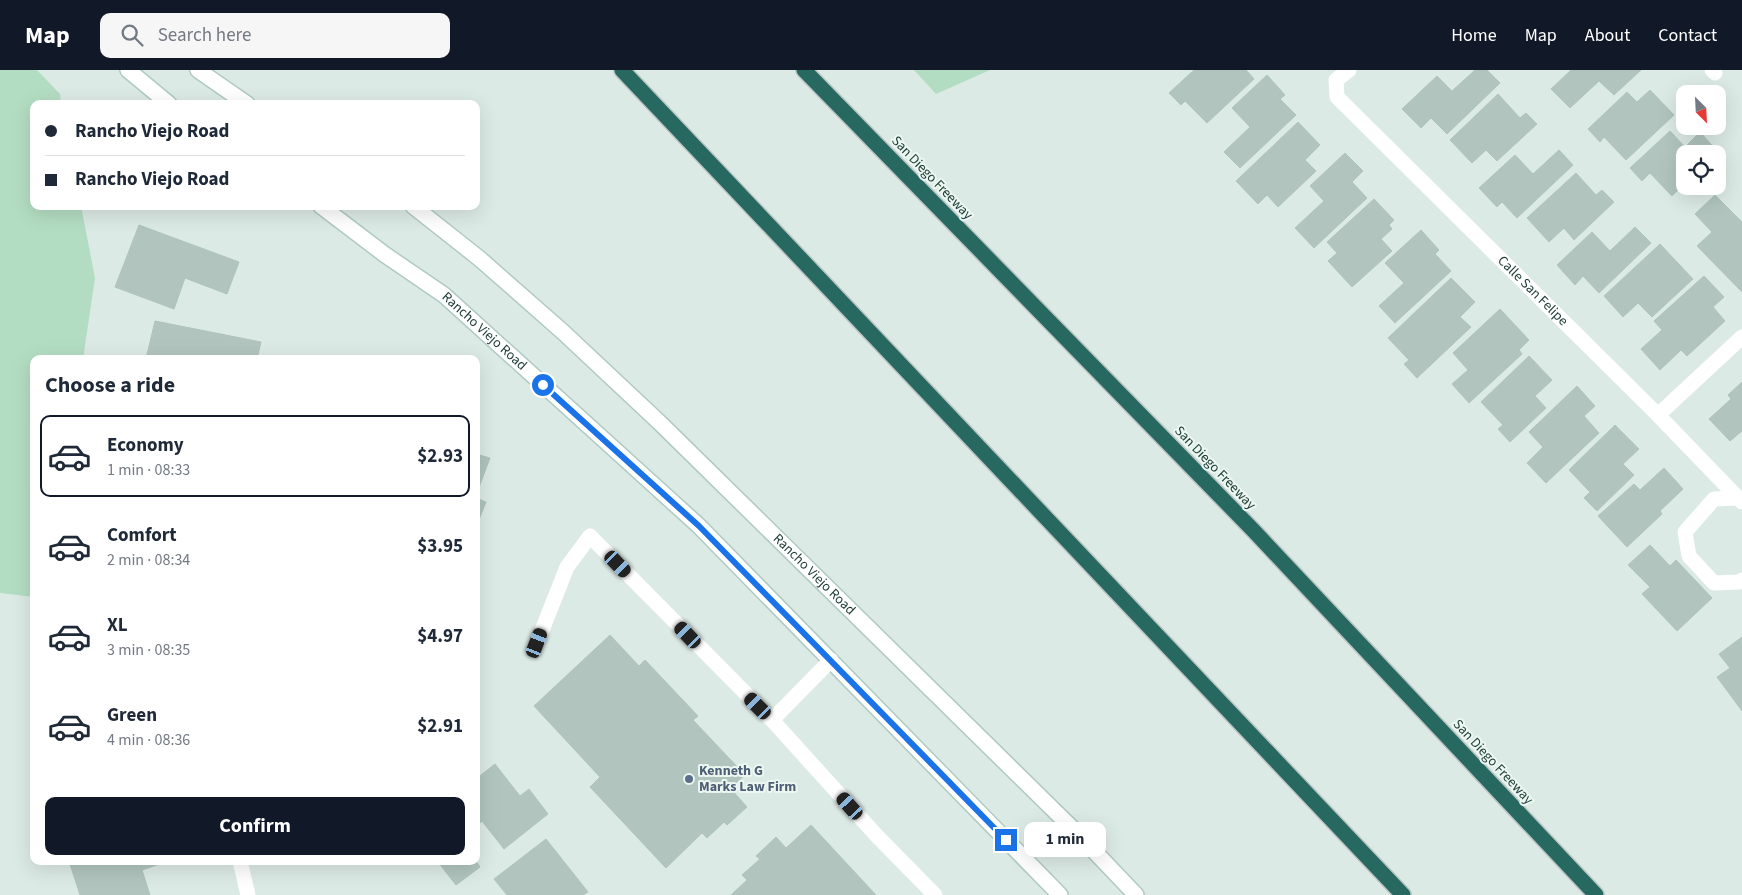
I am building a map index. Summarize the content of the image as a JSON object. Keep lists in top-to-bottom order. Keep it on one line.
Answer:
{"streets":{"highway":["San Diego Freeway"],"main road":["Calle San Felipe","Rancho Viejo Road"]},"places":["Kenneth G Marks Law Firm"],"north":"bottom right","page":{"header":"Map","search":"Search here","nav":["Home","Map","About","Contact"],"banner":["Rancho Viejo Road","Rancho Viejo Road"],"heading":"Choose a ride","list":[{"name":"Economy","note":"1 min · 08:33","value":"$2.93"},{"name":"Comfort","note":"2 min · 08:34","value":"$3.95"},{"name":"XL","note":"3 min · 08:35","value":"$4.97"},{"name":"Green","note":"4 min · 08:36","value":"$2.91"}],"buttons":"Confirm","bubble":"1 min"}}
